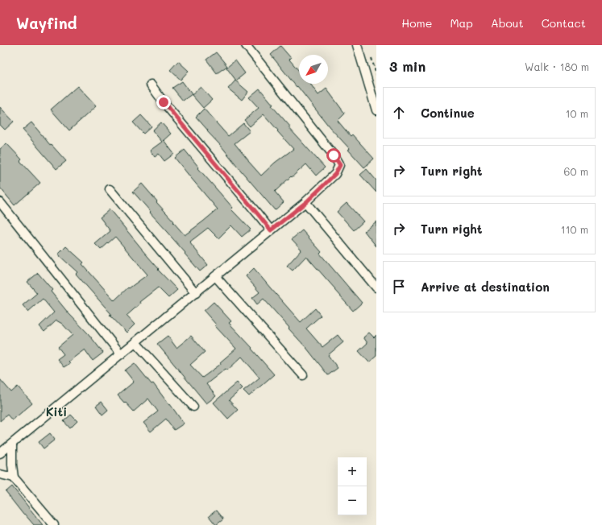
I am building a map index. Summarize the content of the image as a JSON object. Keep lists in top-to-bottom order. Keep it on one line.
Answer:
{"districts":["Kiti"],"north":"bottom left","page":{"header":"Wayfind","nav":["Home","Map","About","Contact"],"heading":["3 min","Walk · 180 m"],"list":[["Continue","10 m"],["Turn right","60 m"],["Turn right","110 m"],"Arrive at destination"],"map_buttons":["+","−"]}}
